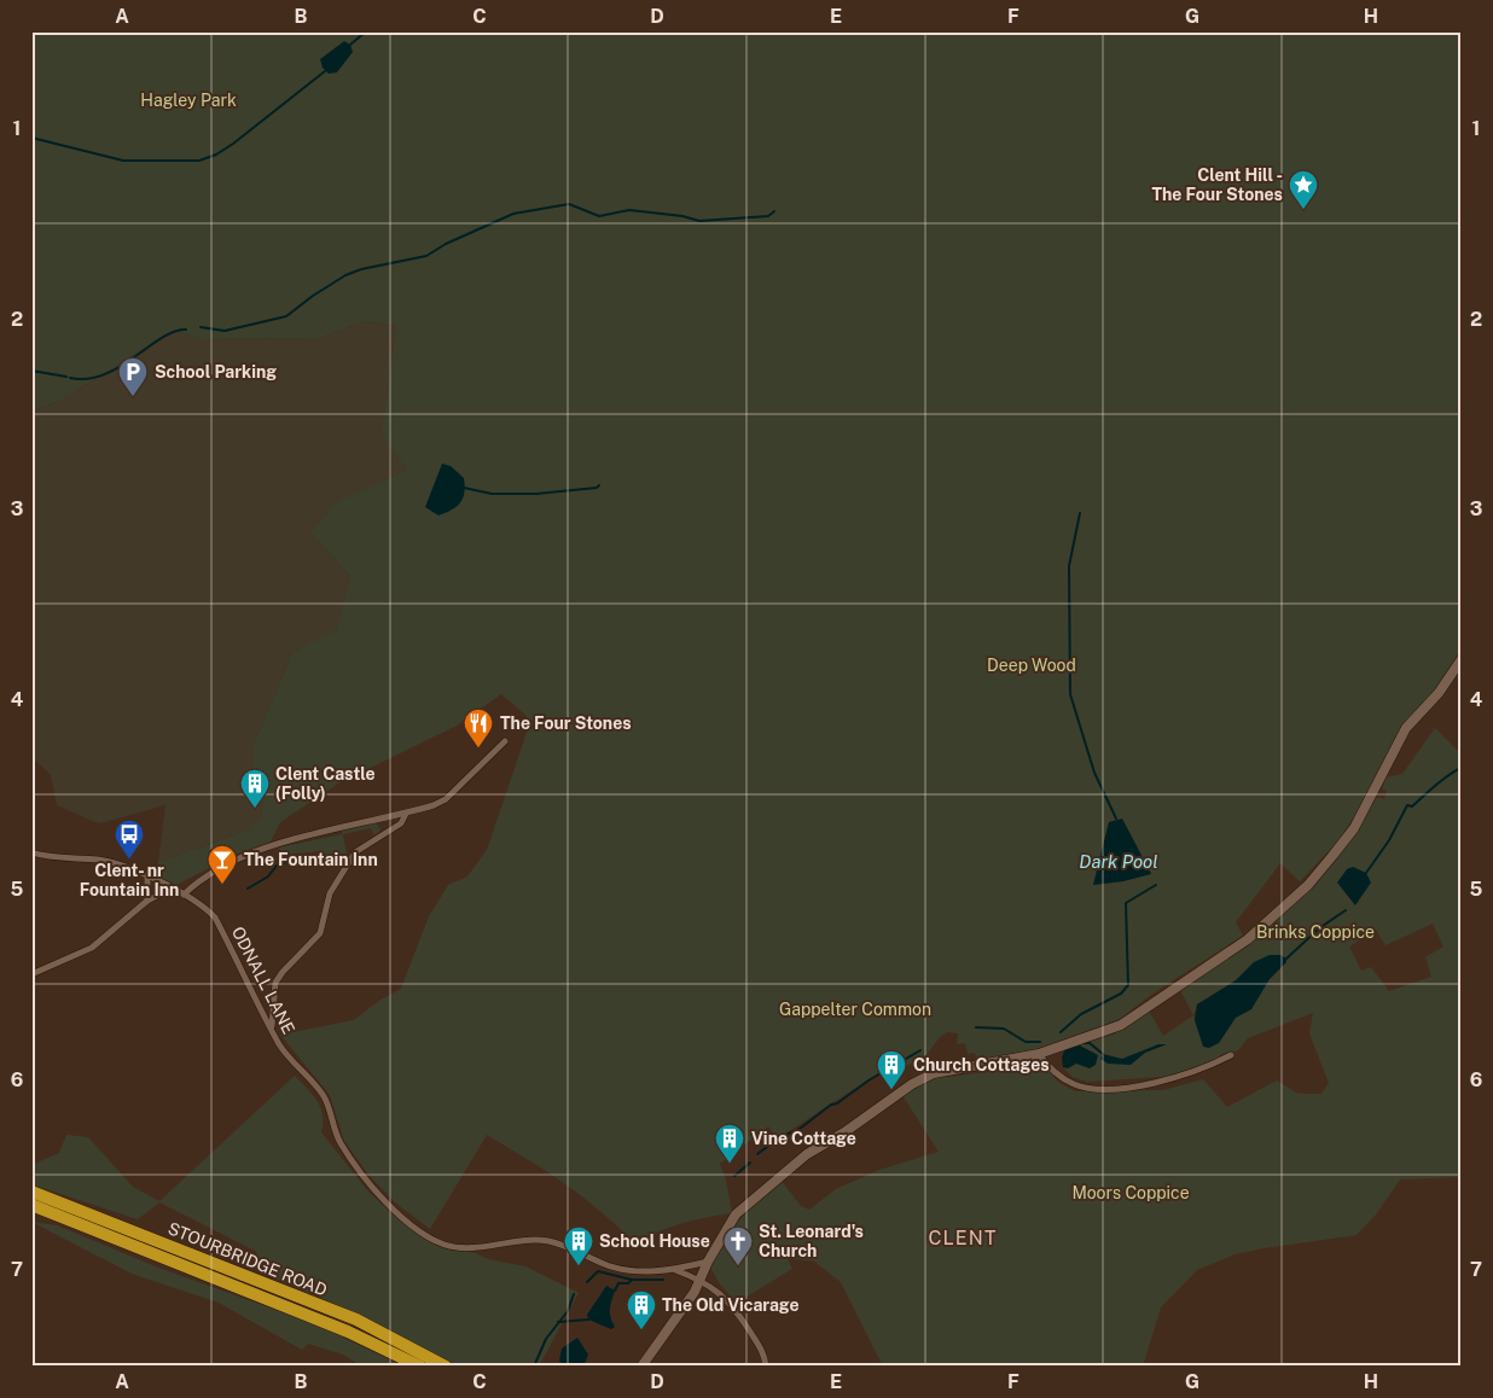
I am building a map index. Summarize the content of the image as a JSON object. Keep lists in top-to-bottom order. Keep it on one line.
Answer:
{"streets":{"highway":["STOURBRIDGE ROAD"],"street":["ODNALL LANE"]},"districts":["CLENT"],"water":["Dark Pool"],"parks":["Hagley Park","Deep Wood","Brinks Coppice","Gappelter Common","Moors Coppice"],"places":{"place":["Clent Hill - The Four Stones"],"parking":["School Parking"],"restaurant":["The Four Stones"],"building":["Clent Castle (Folly)","Church Cottages","Vine Cottage","School House","The Old Vicarage"],"bus stop":["Clent- nr Fountain Inn"],"bar":["The Fountain Inn"],"church":["St. Leonard's Church"]},"grid":{"columns":["A","B","C","D","E","F","G","H"],"rows":["1","2","3","4","5","6","7"]}}
